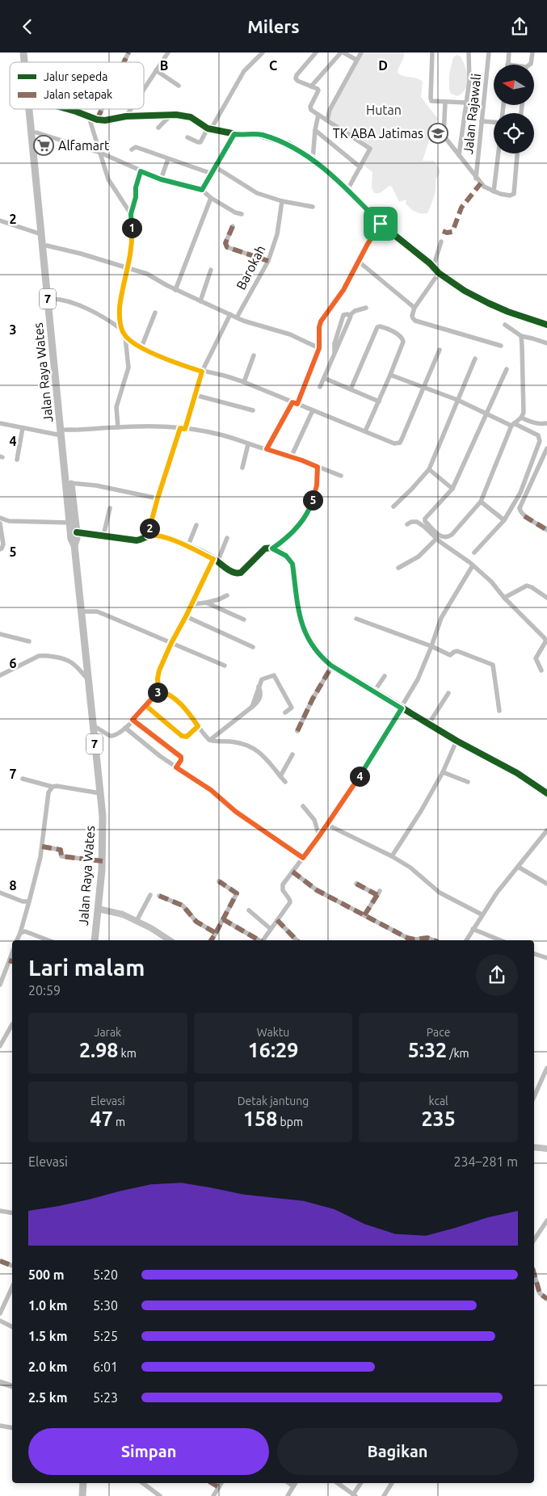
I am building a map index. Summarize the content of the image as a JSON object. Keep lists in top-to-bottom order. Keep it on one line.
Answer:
{"streets":{"highway":["7","Jalan Raya Wates"],"street":["Jalan Rajawali","Barokah"]},"parks":["Hutan"],"places":{"school or university":["TK ABA Jatimas"],"supermarket":["Alfamart"]},"legend":["Jalur sepeda","Jalan setapak"],"north":"left","page":{"header":"Milers","pins":["1","5","2","3","4"],"heading":["Lari malam","20:59"],"stats":[["Jarak","2.98 km"],["Waktu","16:29"],["Pace","5:32 /km"],["Elevasi","47 m"],["Detak jantung","158 bpm"],["kcal","235"]],"chart":["Elevasi","234–281 m"],"list":[{"name":"500 m","note":"5:20"},{"name":"1.0 km","note":"5:30"},{"name":"1.5 km","note":"5:25"},{"name":"2.0 km","note":"6:01"},{"name":"2.5 km","note":"5:23"}],"buttons":["Simpan","Bagikan"]},"grid":{"columns":["B","C","D"],"rows":["2","3","4","5","6","7","8"]}}
